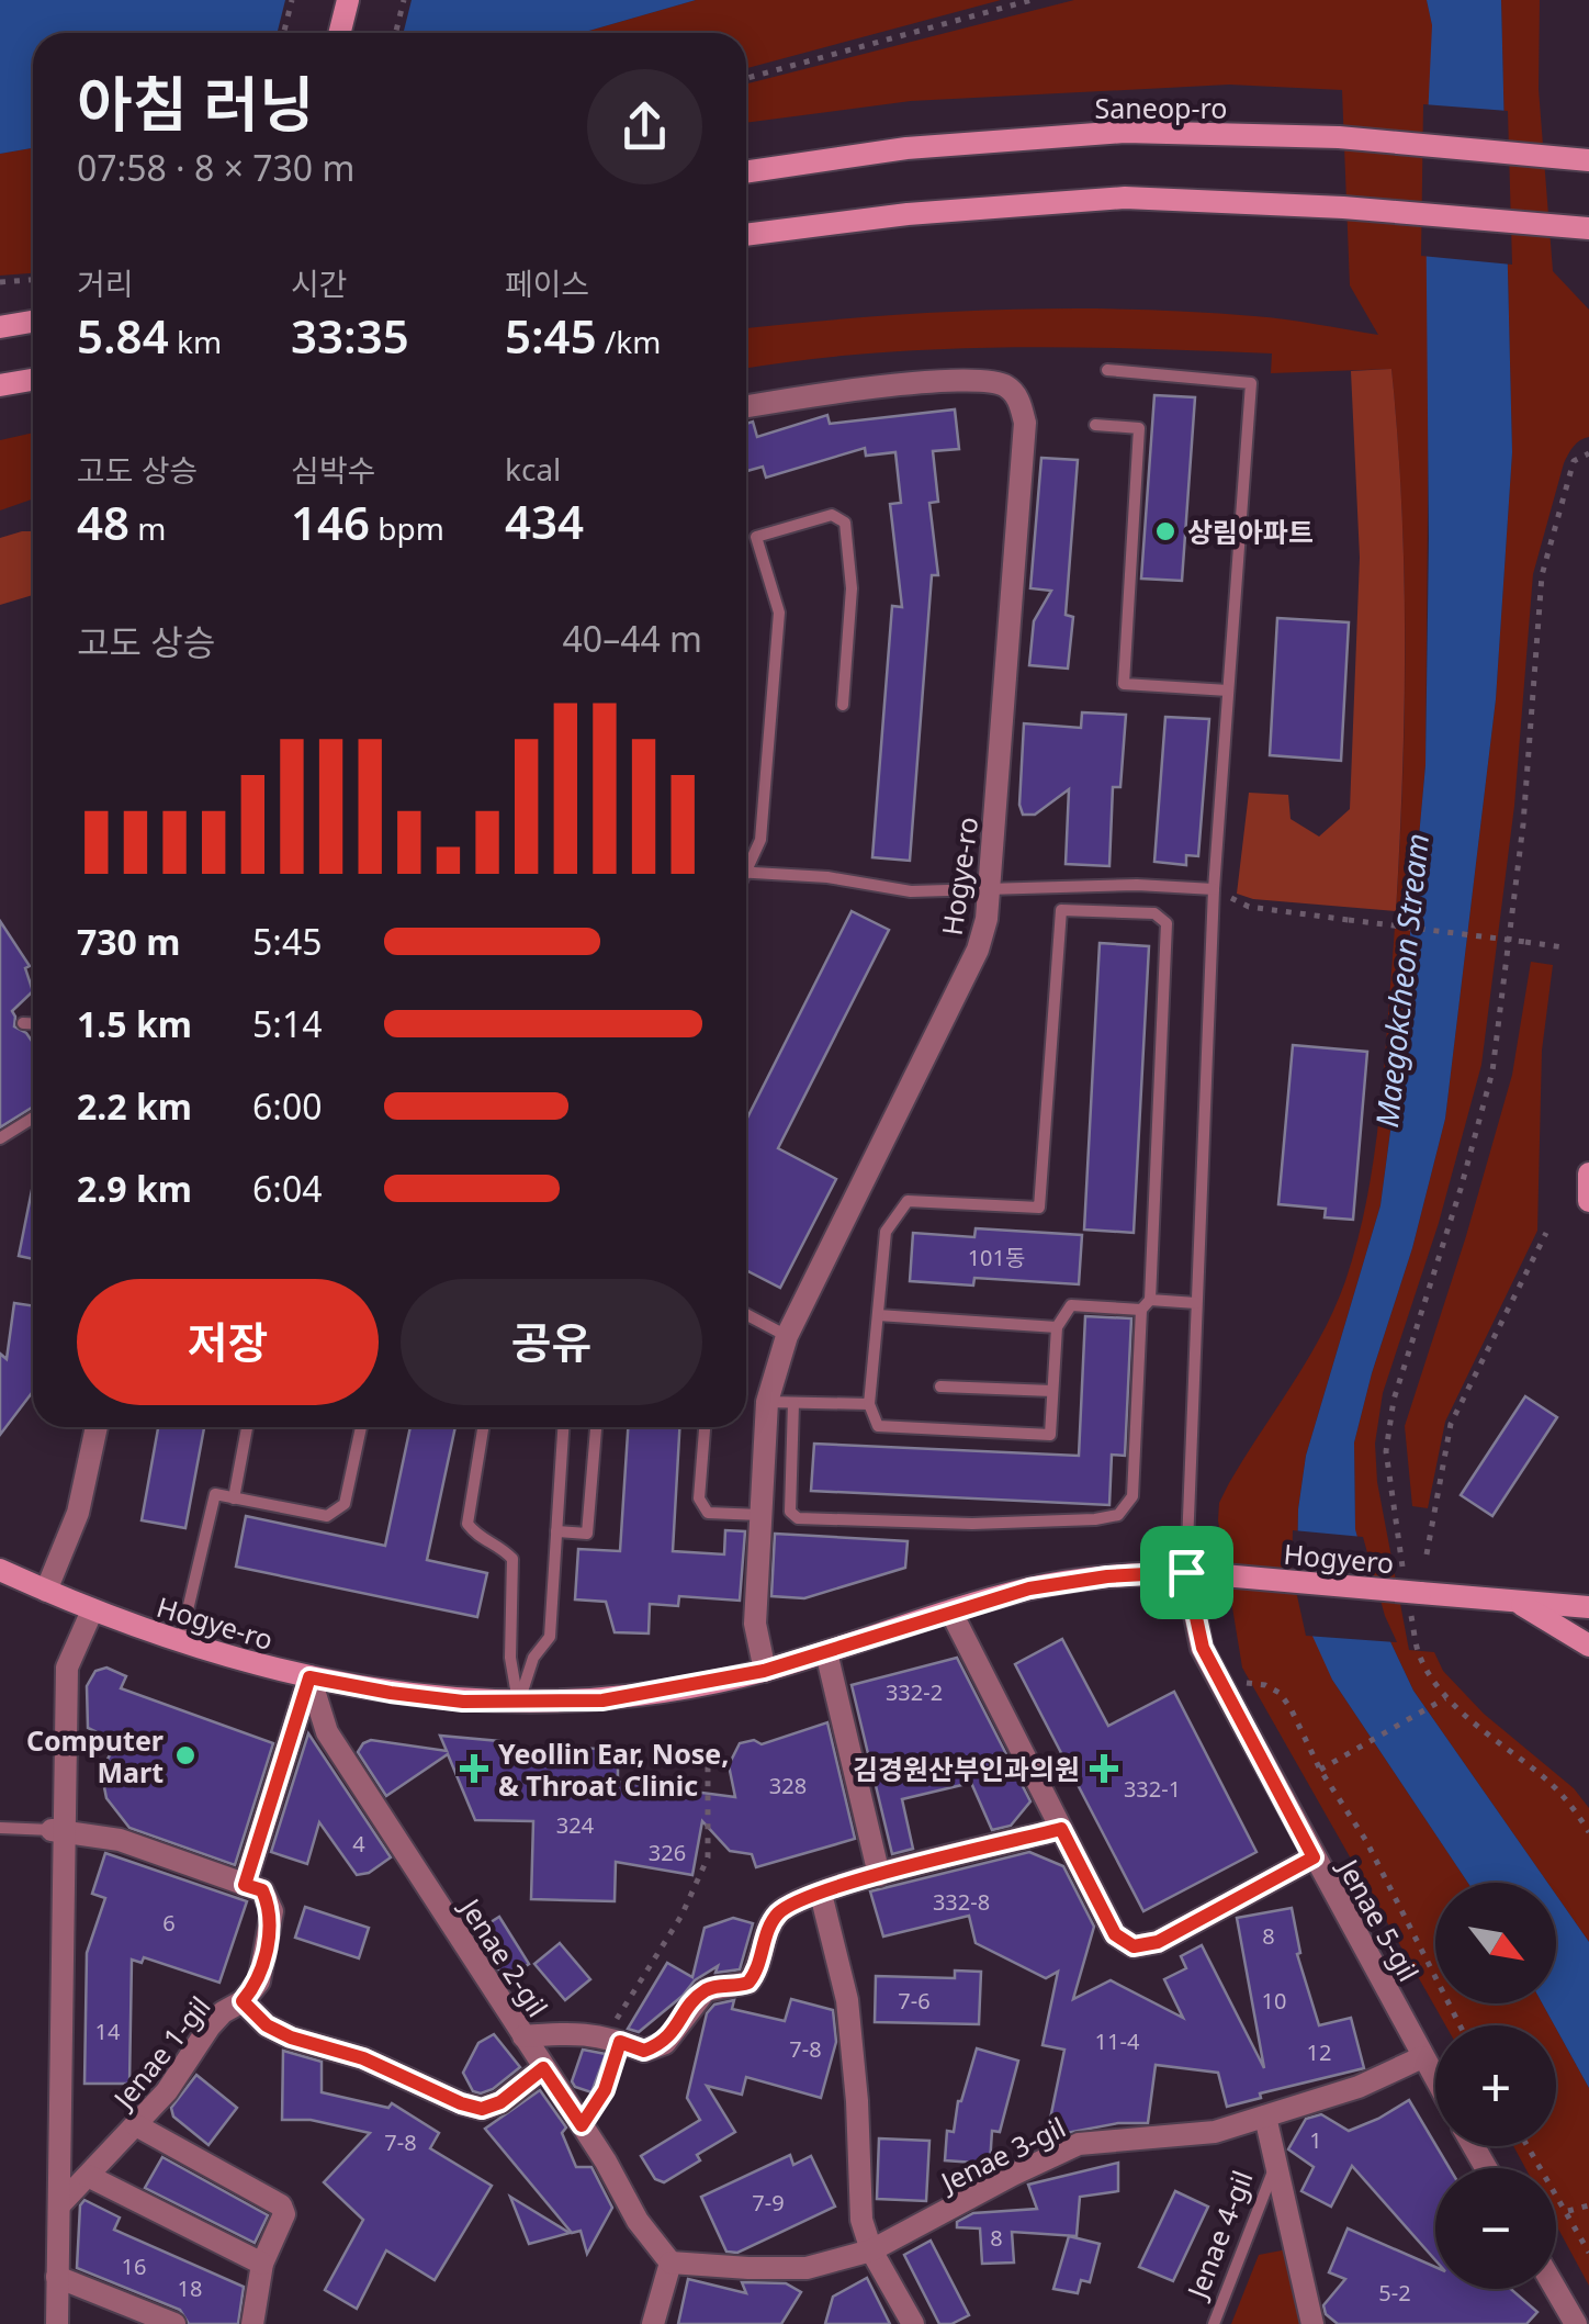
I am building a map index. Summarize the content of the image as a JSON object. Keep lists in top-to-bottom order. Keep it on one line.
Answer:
{"streets":{"main road":["Saneop-ro","Hogye-ro","Hogyero"],"street":["Jenae 5-gil","Jenae 2-gil","Jenae 1-gil","Jenae 3-gil","Jenae 4-gil"]},"crossings":[["Hogye-ro","Hogyero"],["Hogye-ro","Jenae 5-gil"],["Hogye-ro","Jenae 2-gil"],["Hogyero","Jenae 5-gil"],["Jenae 5-gil","Jenae 3-gil"],["Jenae 2-gil","Jenae 3-gil"],["Jenae 3-gil","Jenae 4-gil"]],"water":["Maegokcheon Stream"],"places":{"other":["상림아파트","Computer Mart"],"health":["Yeollin Ear, Nose, & Throat Clinic","김경원산부인과의원"]},"house_numbers":["101동","332-2","328","332-1","324","4","326","332-8","6","8","7-6","10","14","11-4","7-8","12","1","7-8","7-9","8","16","18","5-2"],"north":"bottom right","page":{"heading":["아침 러닝","07:58 · 8 × 730 m"],"stats":[["거리","5.84 km"],["시간","33:35"],["페이스","5:45 /km"],["고도 상승","48 m"],["심박수","146 bpm"],["kcal","434"]],"chart":["고도 상승","40–44 m"],"list":[{"name":"730 m","note":"5:45"},{"name":"1.5 km","note":"5:14"},{"name":"2.2 km","note":"6:00"},{"name":"2.9 km","note":"6:04"}],"buttons":["저장","공유"],"map_buttons":["+","−"]}}
